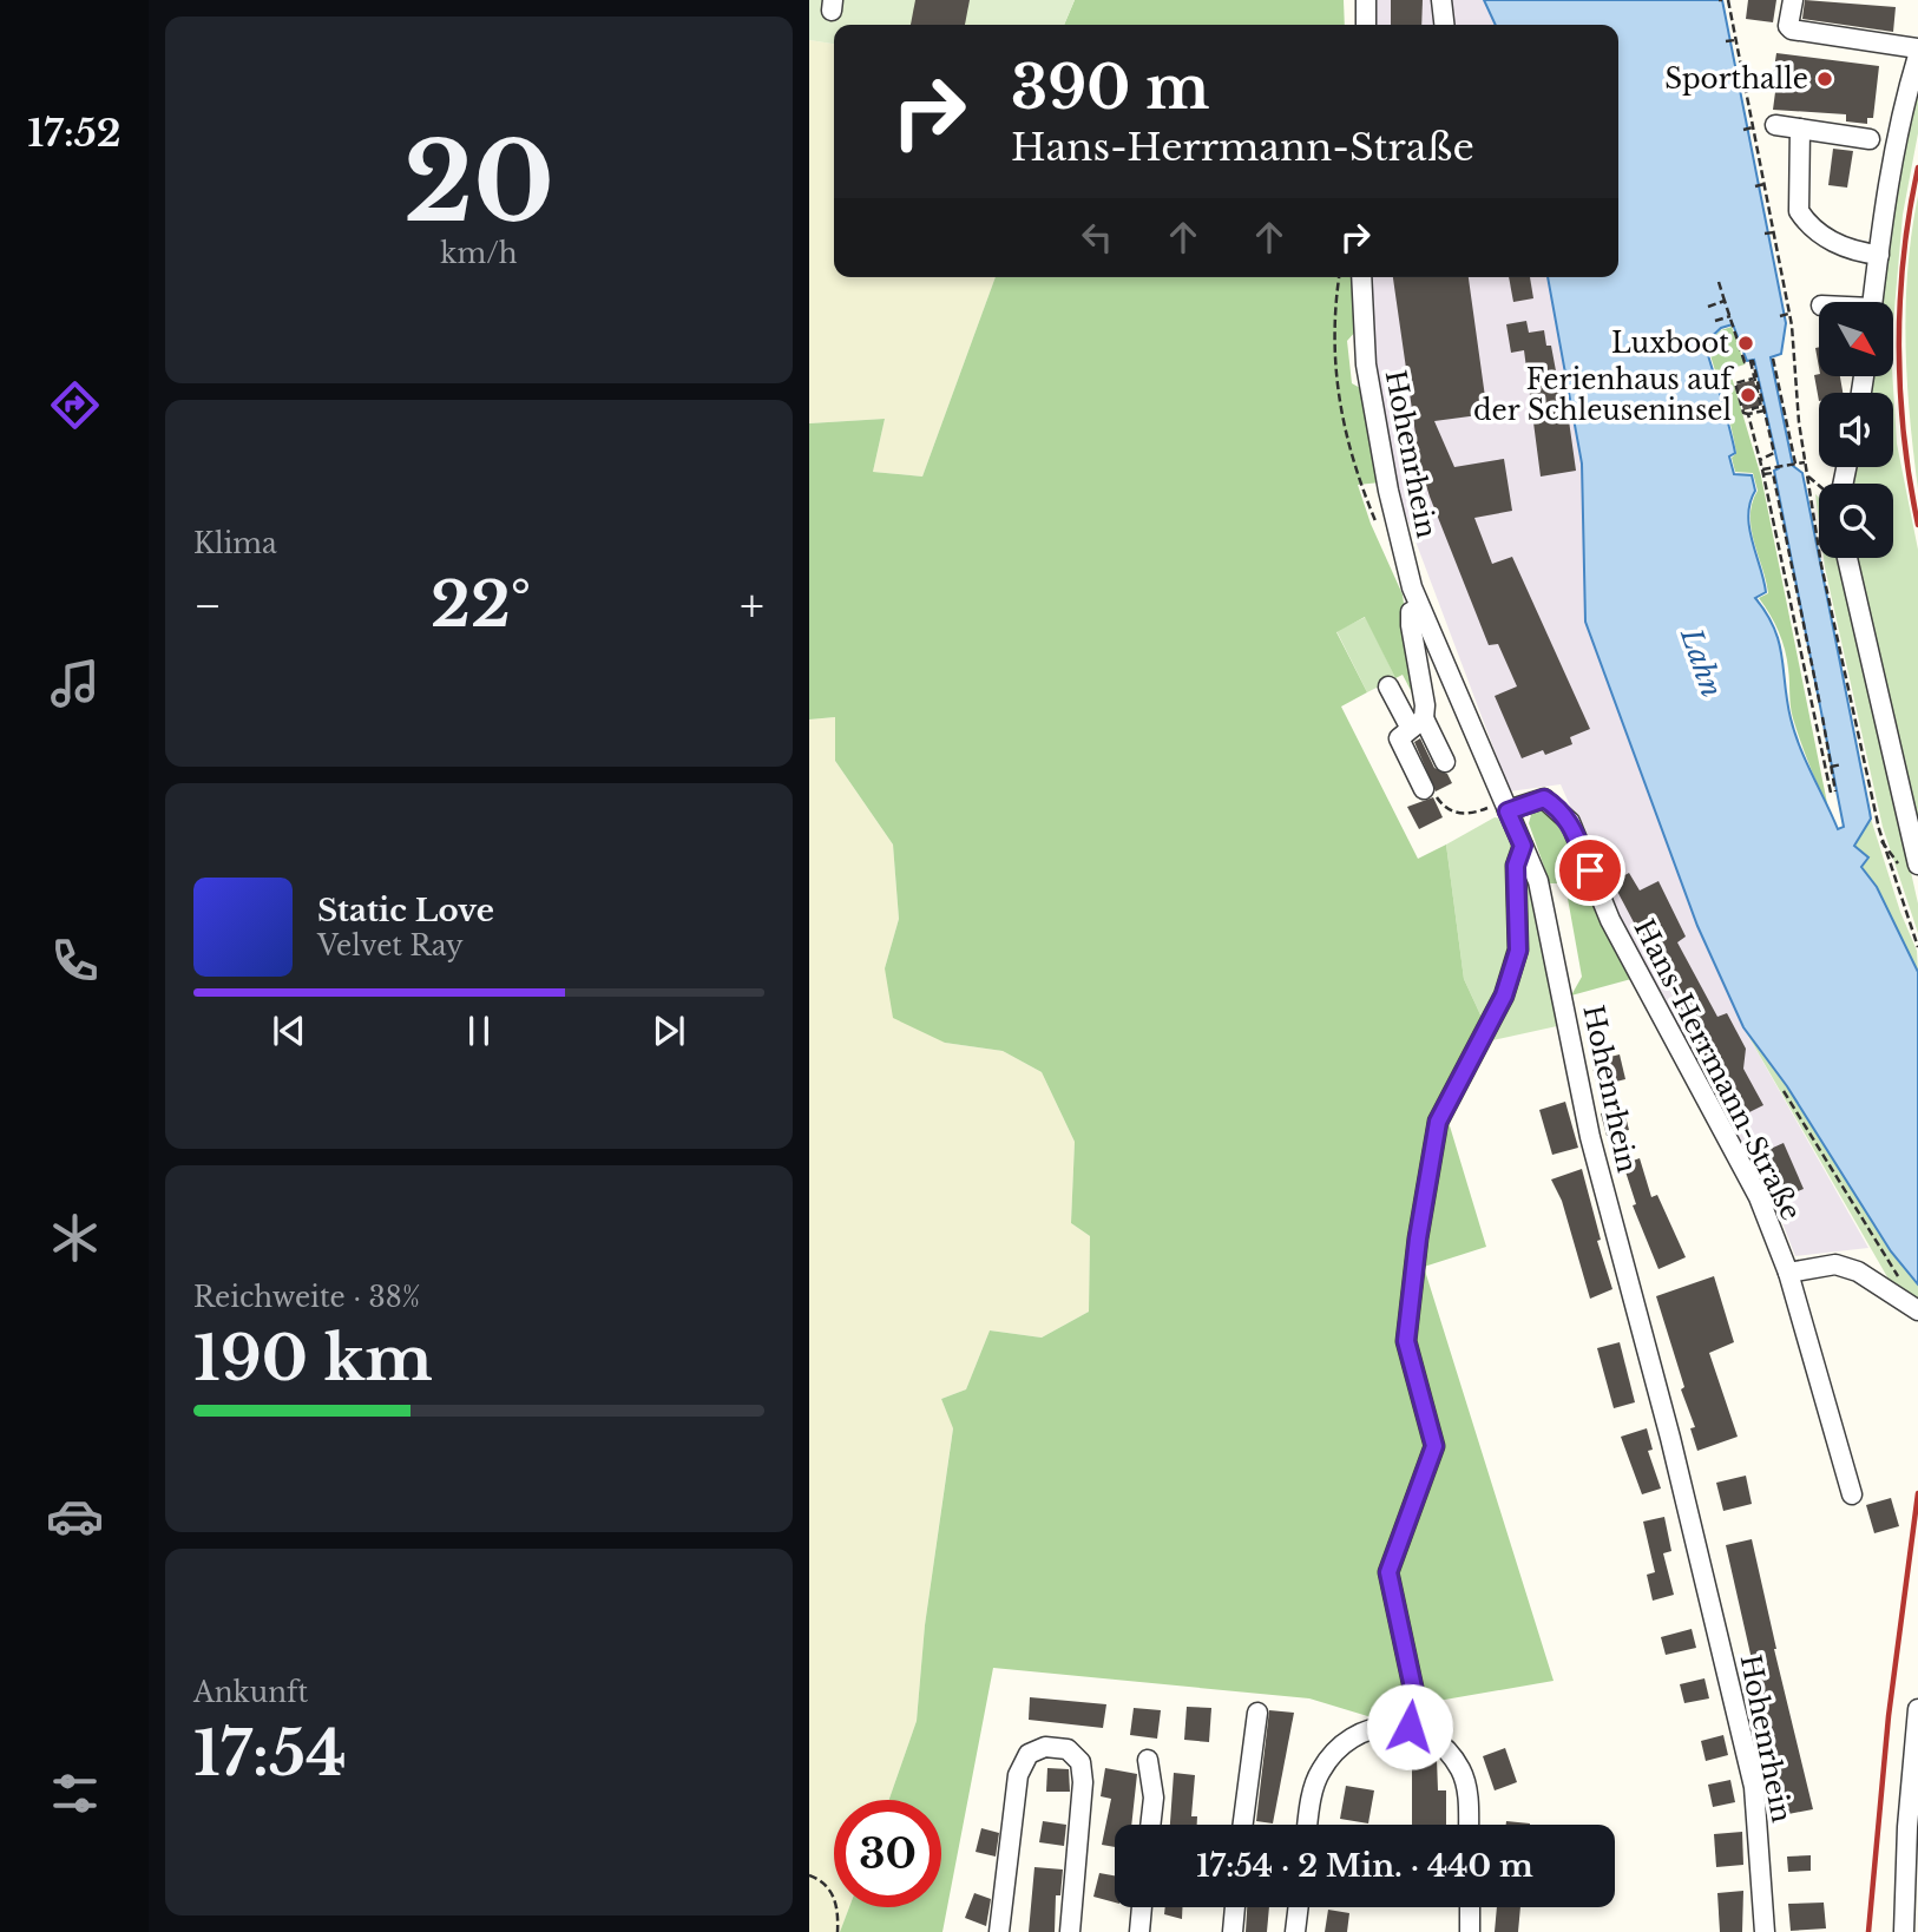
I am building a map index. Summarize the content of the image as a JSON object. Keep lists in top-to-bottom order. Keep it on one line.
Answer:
{"streets":{"street":["Hohenrhein","Hans-Herrmann-Straße"]},"crossings":[["Hohenrhein","Hans-Herrmann-Straße"]],"water":["Lahn"],"places":["Sporthalle","Luxboot","Ferienhaus auf der Schleuseninsel"],"north":"bottom right","page":{"tabs":"17:52","tile":[["20","km/h"],"Klima",["Reichweite · 38%","190 km"],["Ankunft","17:54"]],"turn":["390 m","Hans-Herrmann-Straße"],"heat":["−","22°","+"],"song":["Static Love","Velvet Ray"],"limit":"30","trip":"17:54 · 2 Min. · 440 m"}}
